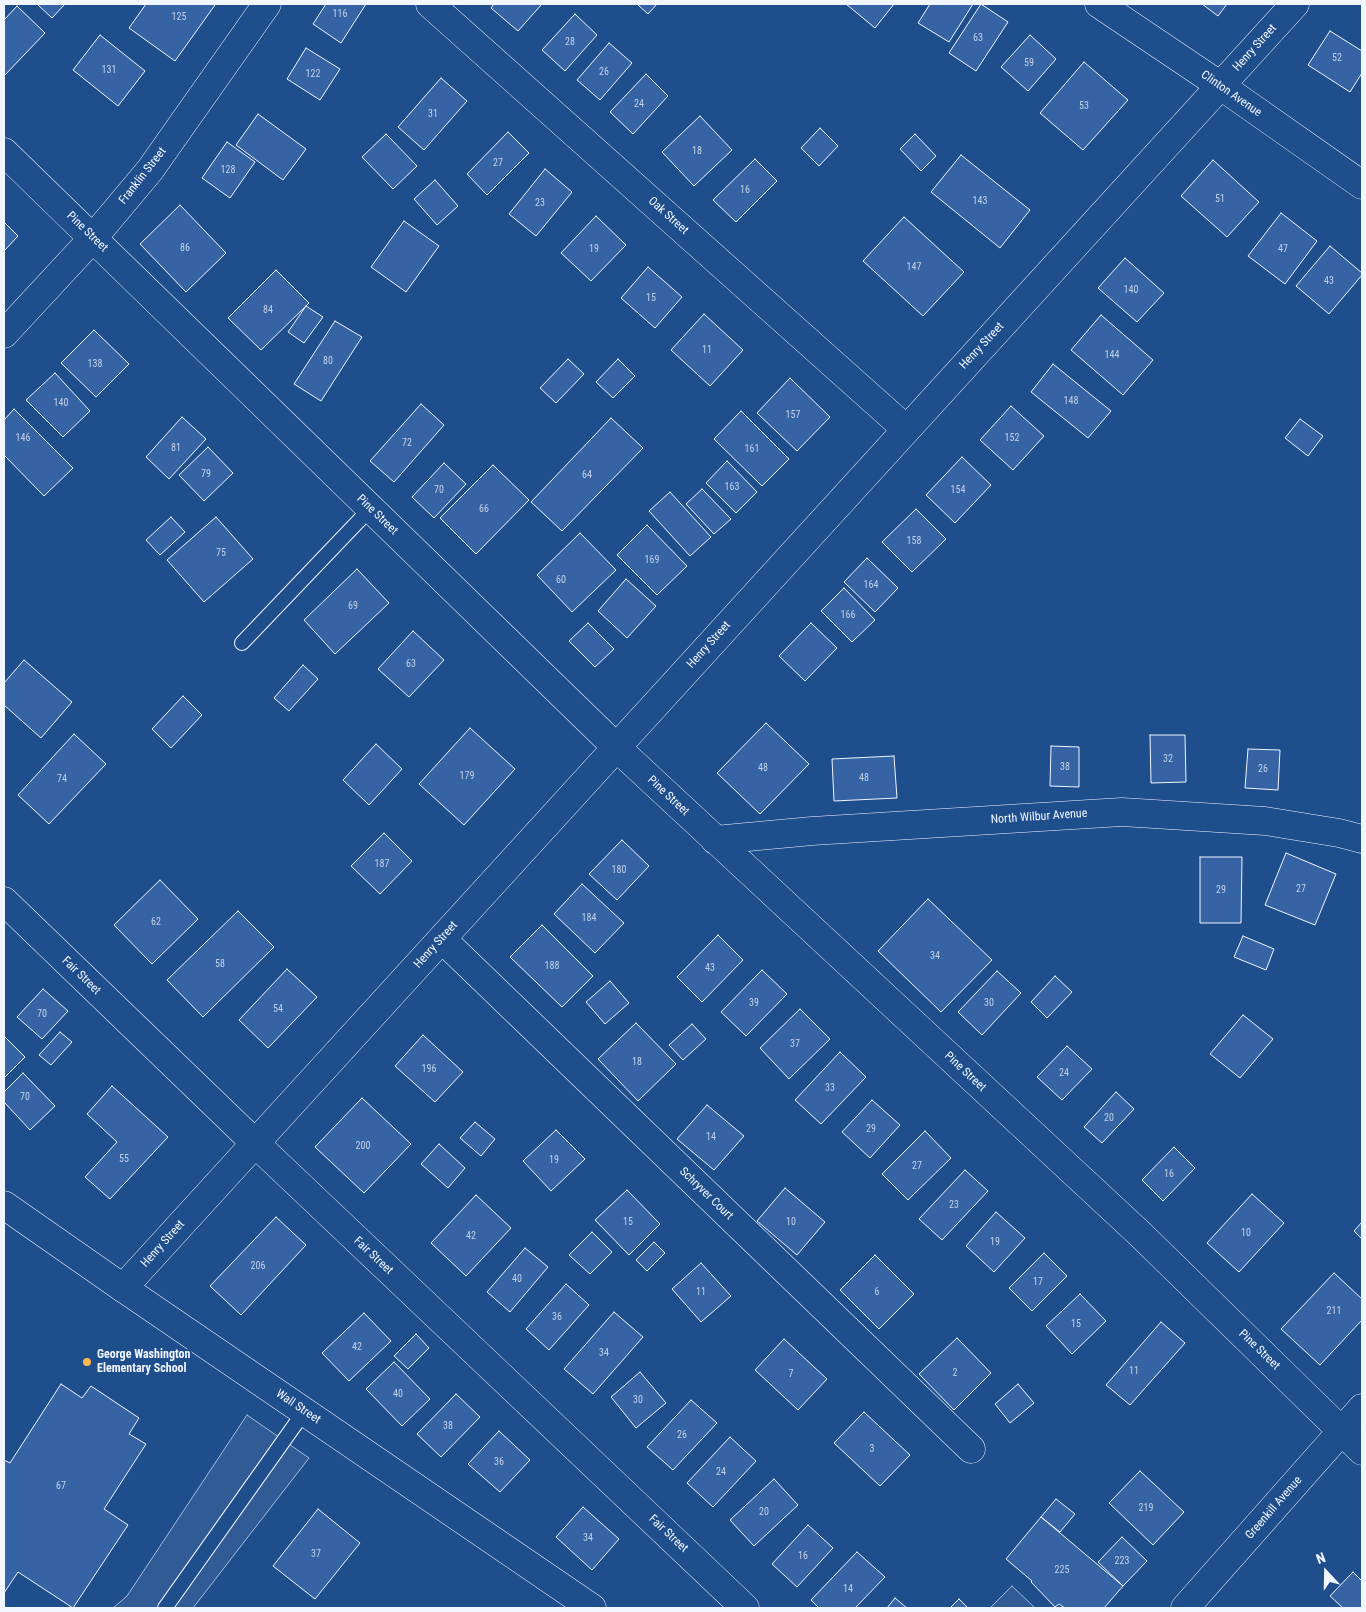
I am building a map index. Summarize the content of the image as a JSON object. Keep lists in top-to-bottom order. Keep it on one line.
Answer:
{"streets":{"street":["Henry Street","Clinton Avenue","Franklin Street","Oak Street","Pine Street","North Wilbur Avenue","Fair Street","Schryver Court","Wall Street","Greenkill Avenue"]},"crossings":[["Henry Street","Clinton Avenue"],["Henry Street","Oak Street"],["Henry Street","Pine Street"],["Henry Street","Fair Street"],["Henry Street","Schryver Court"],["Henry Street","Wall Street"],["Franklin Street","Pine Street"],["Pine Street","North Wilbur Avenue"],["Pine Street","Greenkill Avenue"]],"places":["George Washington Elementary School"],"house_numbers":["116","125","63","28","52","59","131","26","122","24","53","31","18","27","128","16","51","143","23","86","19","47","147","43","140","15","84","11","144","80","138","148","140","157","146","152","72","81","161","79","64","163","70","154","66","158","75","169","60","164","69","166","63","32","38","48","26","179","48","74","187","180","27","29","184","62","34","58","188","43","39","30","54","70","37","18","196","24","33","70","20","29","14","200","55","19","27","16","23","15","10","10","42","19","206","40","17","11","6","211","36","15","42","34","11","2","7","40","30","38","26","3","36","24","67","219","20","34","37","16","223","225","14"],"north":"top"}
